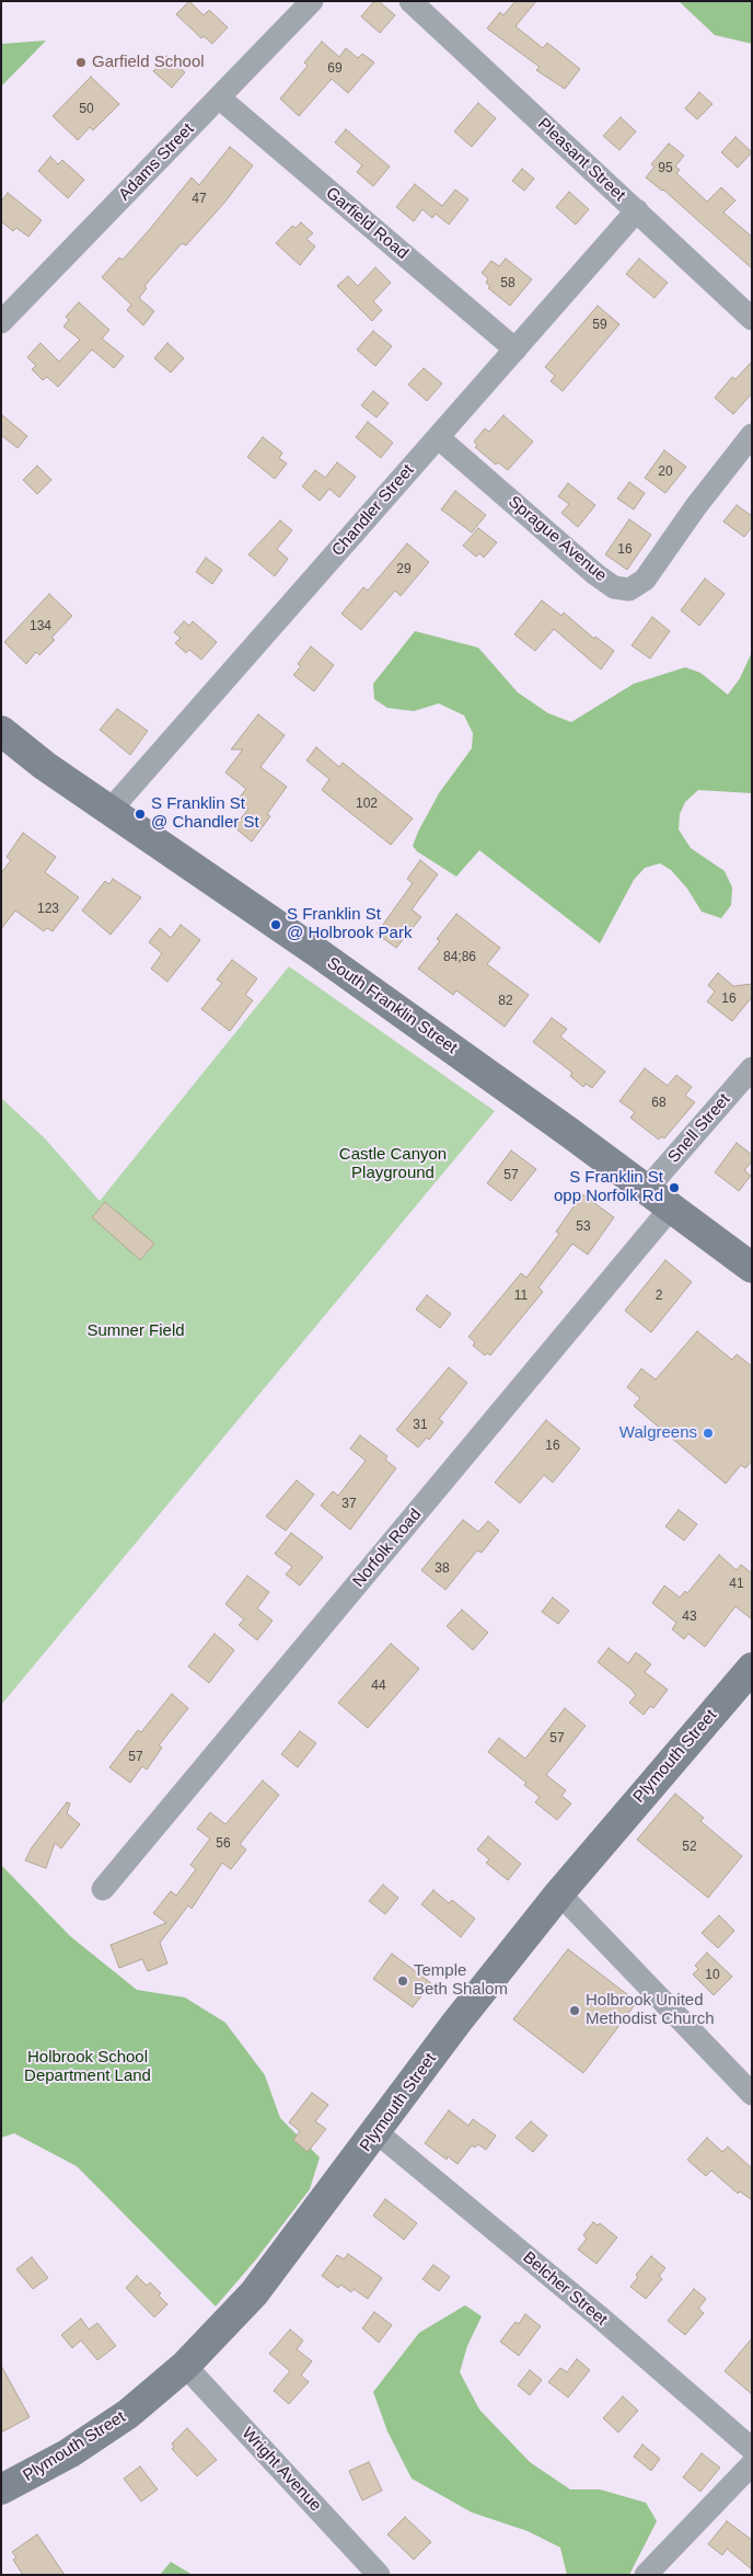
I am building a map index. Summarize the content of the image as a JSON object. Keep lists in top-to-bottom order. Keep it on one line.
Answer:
{"streets":{"main road":["South Franklin Street","Plymouth Street"],"street":["Pleasant Street","Adams Street","Garfield Road","Chandler Street","Sprague Avenue","Snell Street","Norfolk Road","Belcher Street","Wright Avenue"]},"crossings":[["Pleasant Street","Chandler Street"],["Adams Street","Garfield Road"],["Garfield Road","Chandler Street"],["Chandler Street","Sprague Avenue"],["Chandler Street","South Franklin Street"],["South Franklin Street","Snell Street"],["South Franklin Street","Norfolk Road"],["Plymouth Street","Belcher Street"],["Plymouth Street","Wright Avenue"]],"parks":["Castle Canyon Playground","Sumner Field","Holbrook School Department Land"],"places":["Garfield School","S Franklin St @ Chandler St","S Franklin St @ Holbrook Park","S Franklin St opp Norfolk Rd","Walgreens","Temple Beth Shalom","Holbrook United Methodist Church"],"house_numbers":["69","50","95","47","58","59","20","16","29","134","102","123","84;86","16","82","68","57","53","11","2","31","16","37","38","41","43","44","57","57","56","52","10"]}
